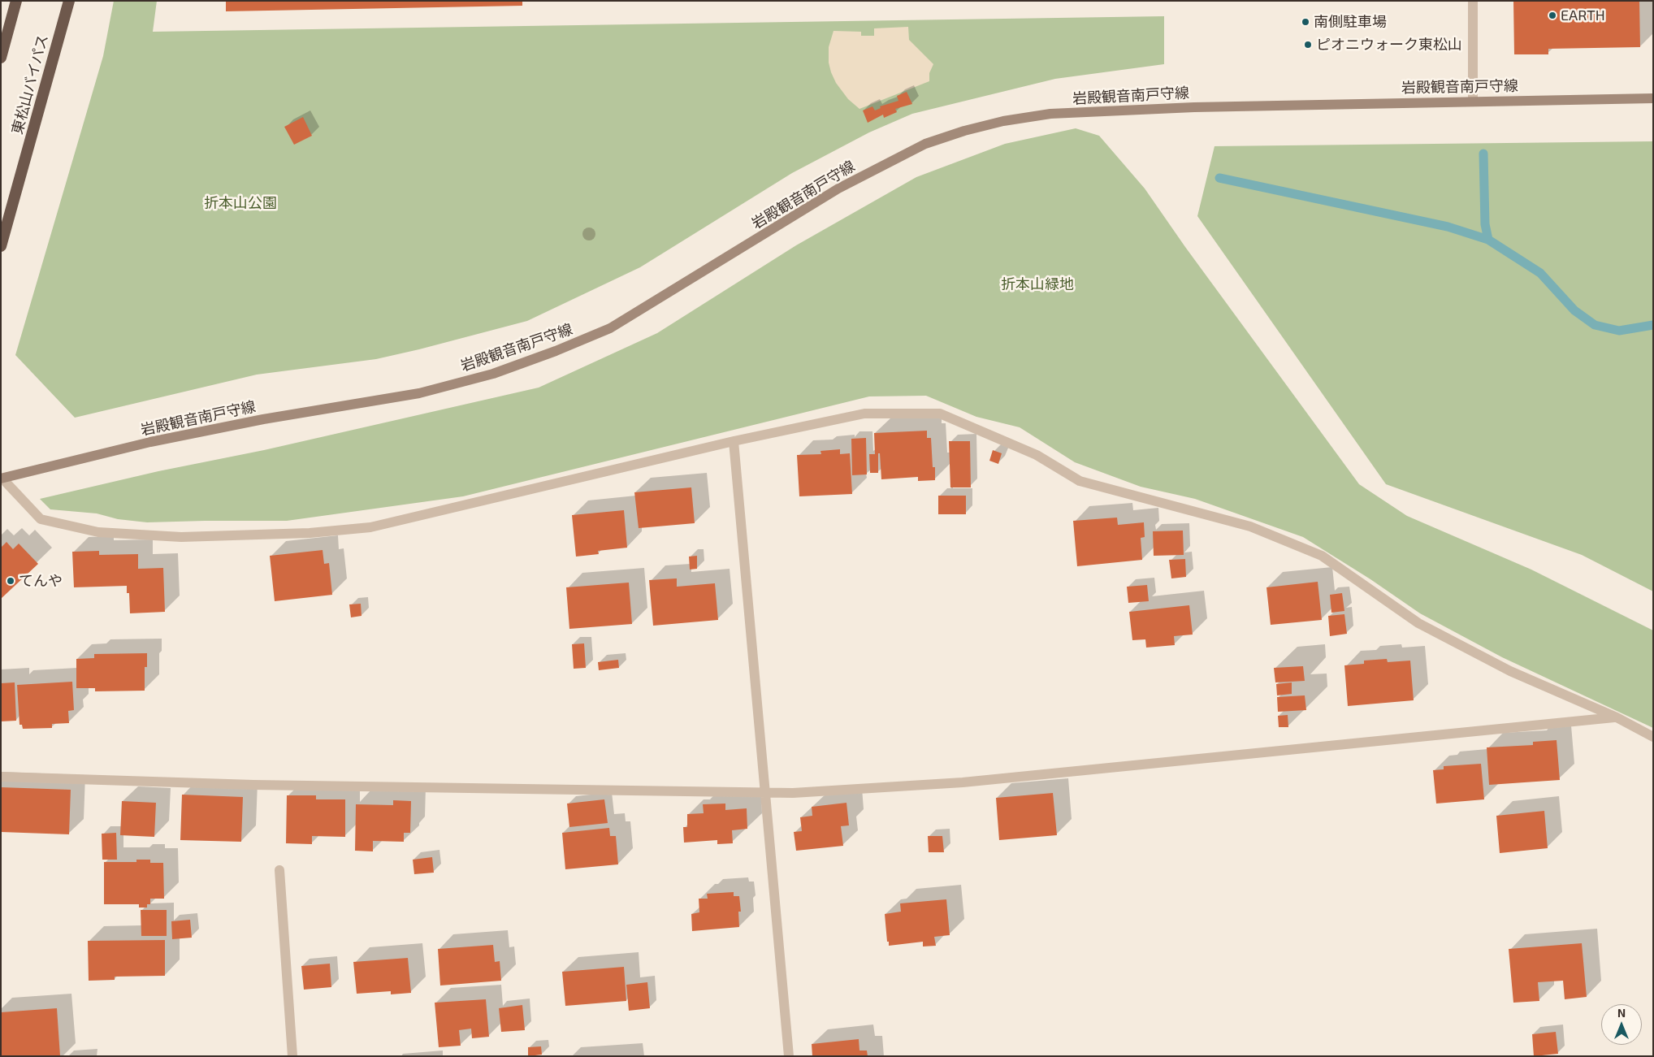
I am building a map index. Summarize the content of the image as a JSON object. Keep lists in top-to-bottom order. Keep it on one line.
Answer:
{"streets":{"highway":["東松山バイパス"],"main road":["岩殿観音南戸守線"]},"parks":["折本山公園","折本山緑地"],"places":["EARTH","南側駐車場","ピオニウォーク東松山","てんや"],"north":"top"}
